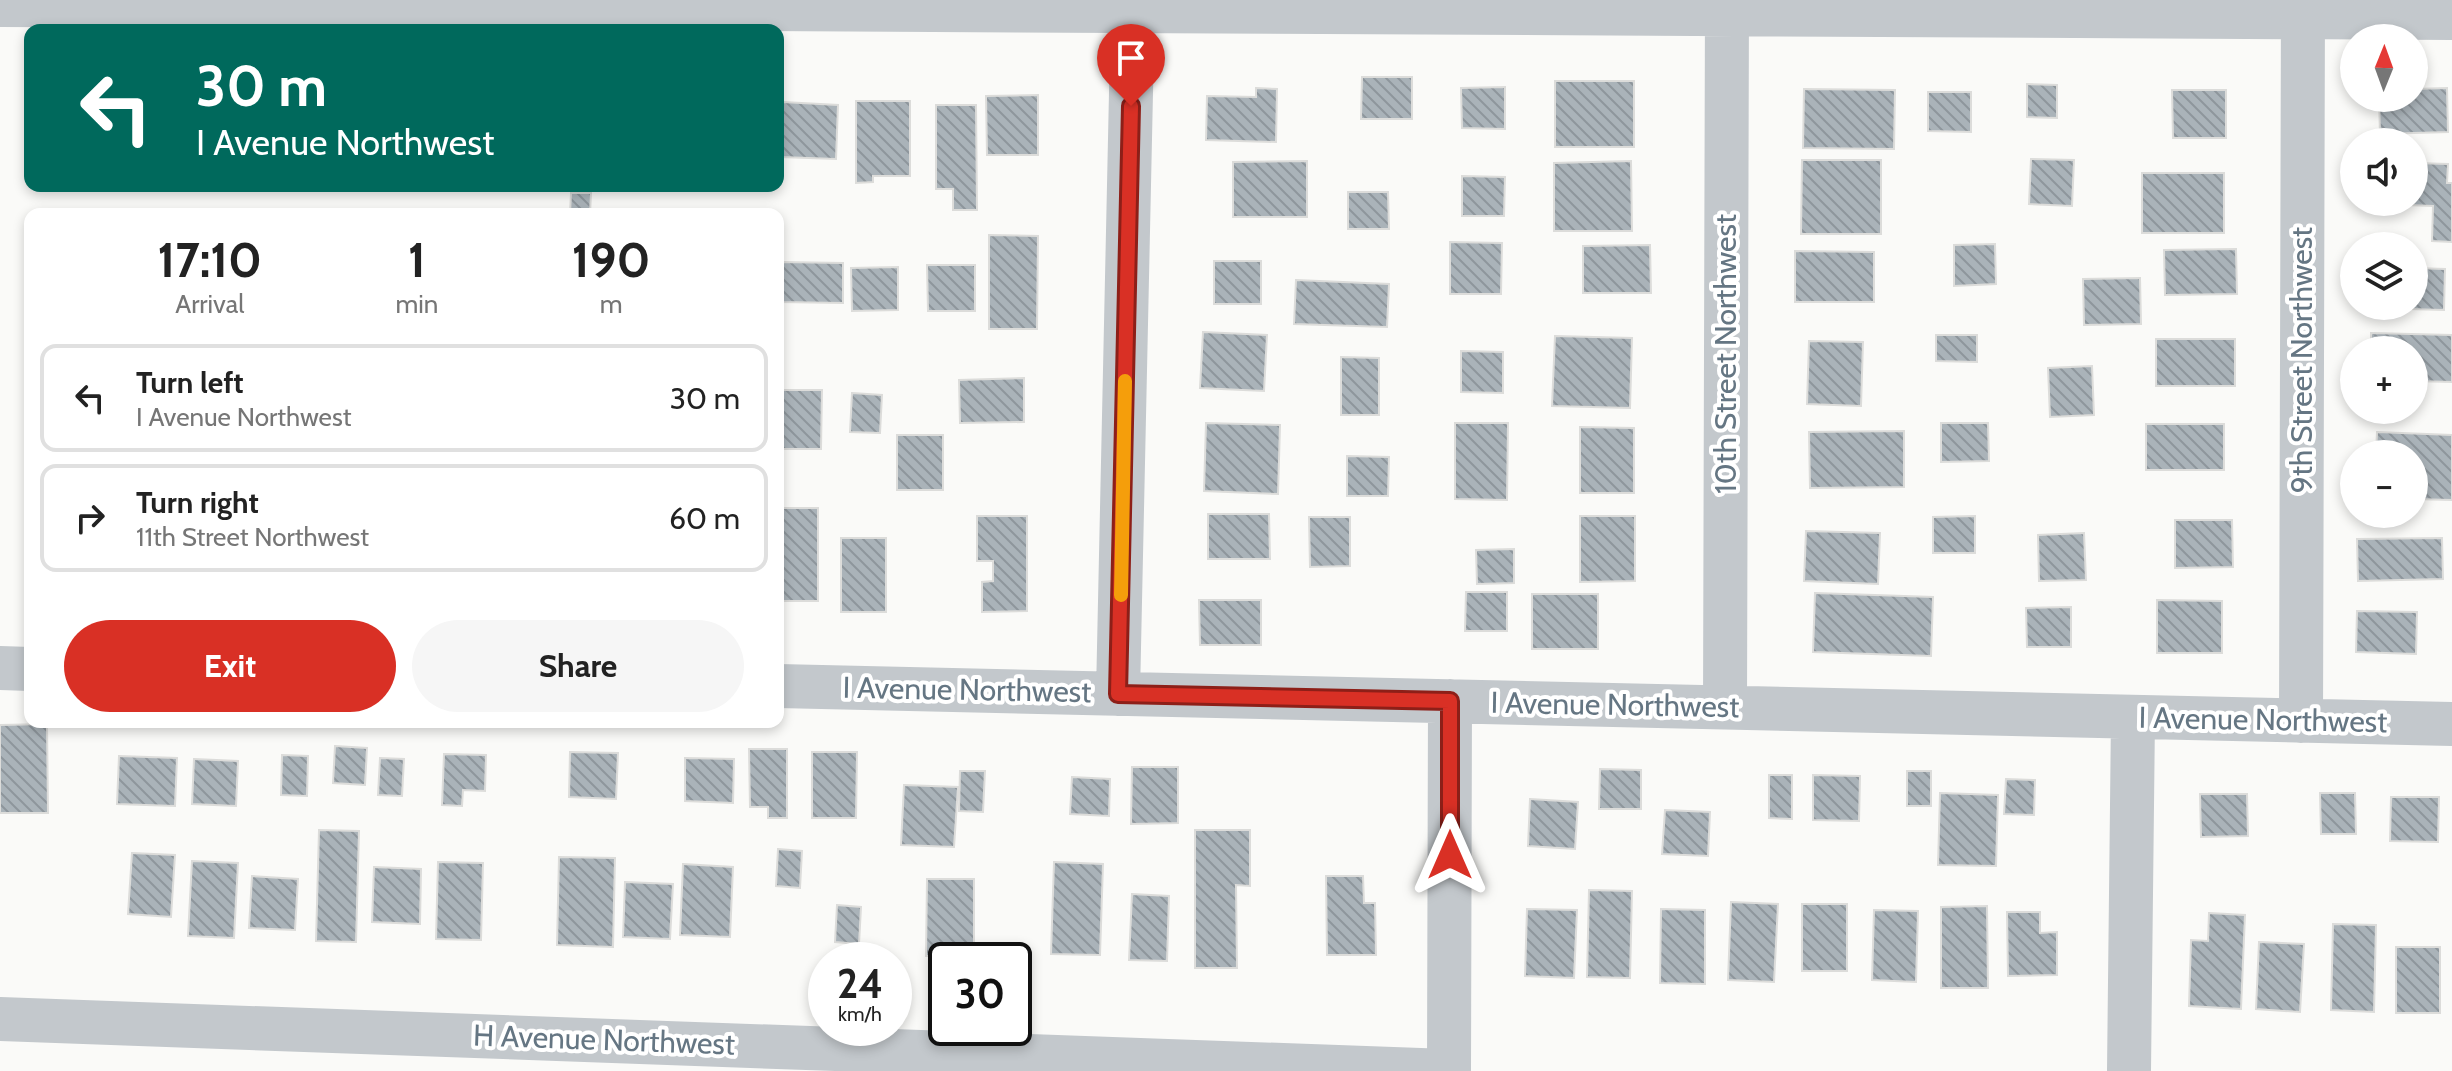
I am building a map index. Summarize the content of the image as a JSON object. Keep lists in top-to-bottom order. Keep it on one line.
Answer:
{"streets":{"street":["10th Street Northwest","9th Street Northwest","I Avenue Northwest","H Avenue Northwest"]},"crossings":[["10th Street Northwest","I Avenue Northwest"],["9th Street Northwest","I Avenue Northwest"]],"north":"top","page":{"map_buttons":["+","−"],"turn":["30 m","I Avenue Northwest"],"eta":["17:10","Arrival","1","min","190","m"],"list":[{"name":"Turn left","note":"I Avenue Northwest","value":"30 m"},{"name":"Turn right","note":"11th Street Northwest","value":"60 m"}],"buttons":["Exit","Share"],"speed":"24 km/h","limit":"30"}}
